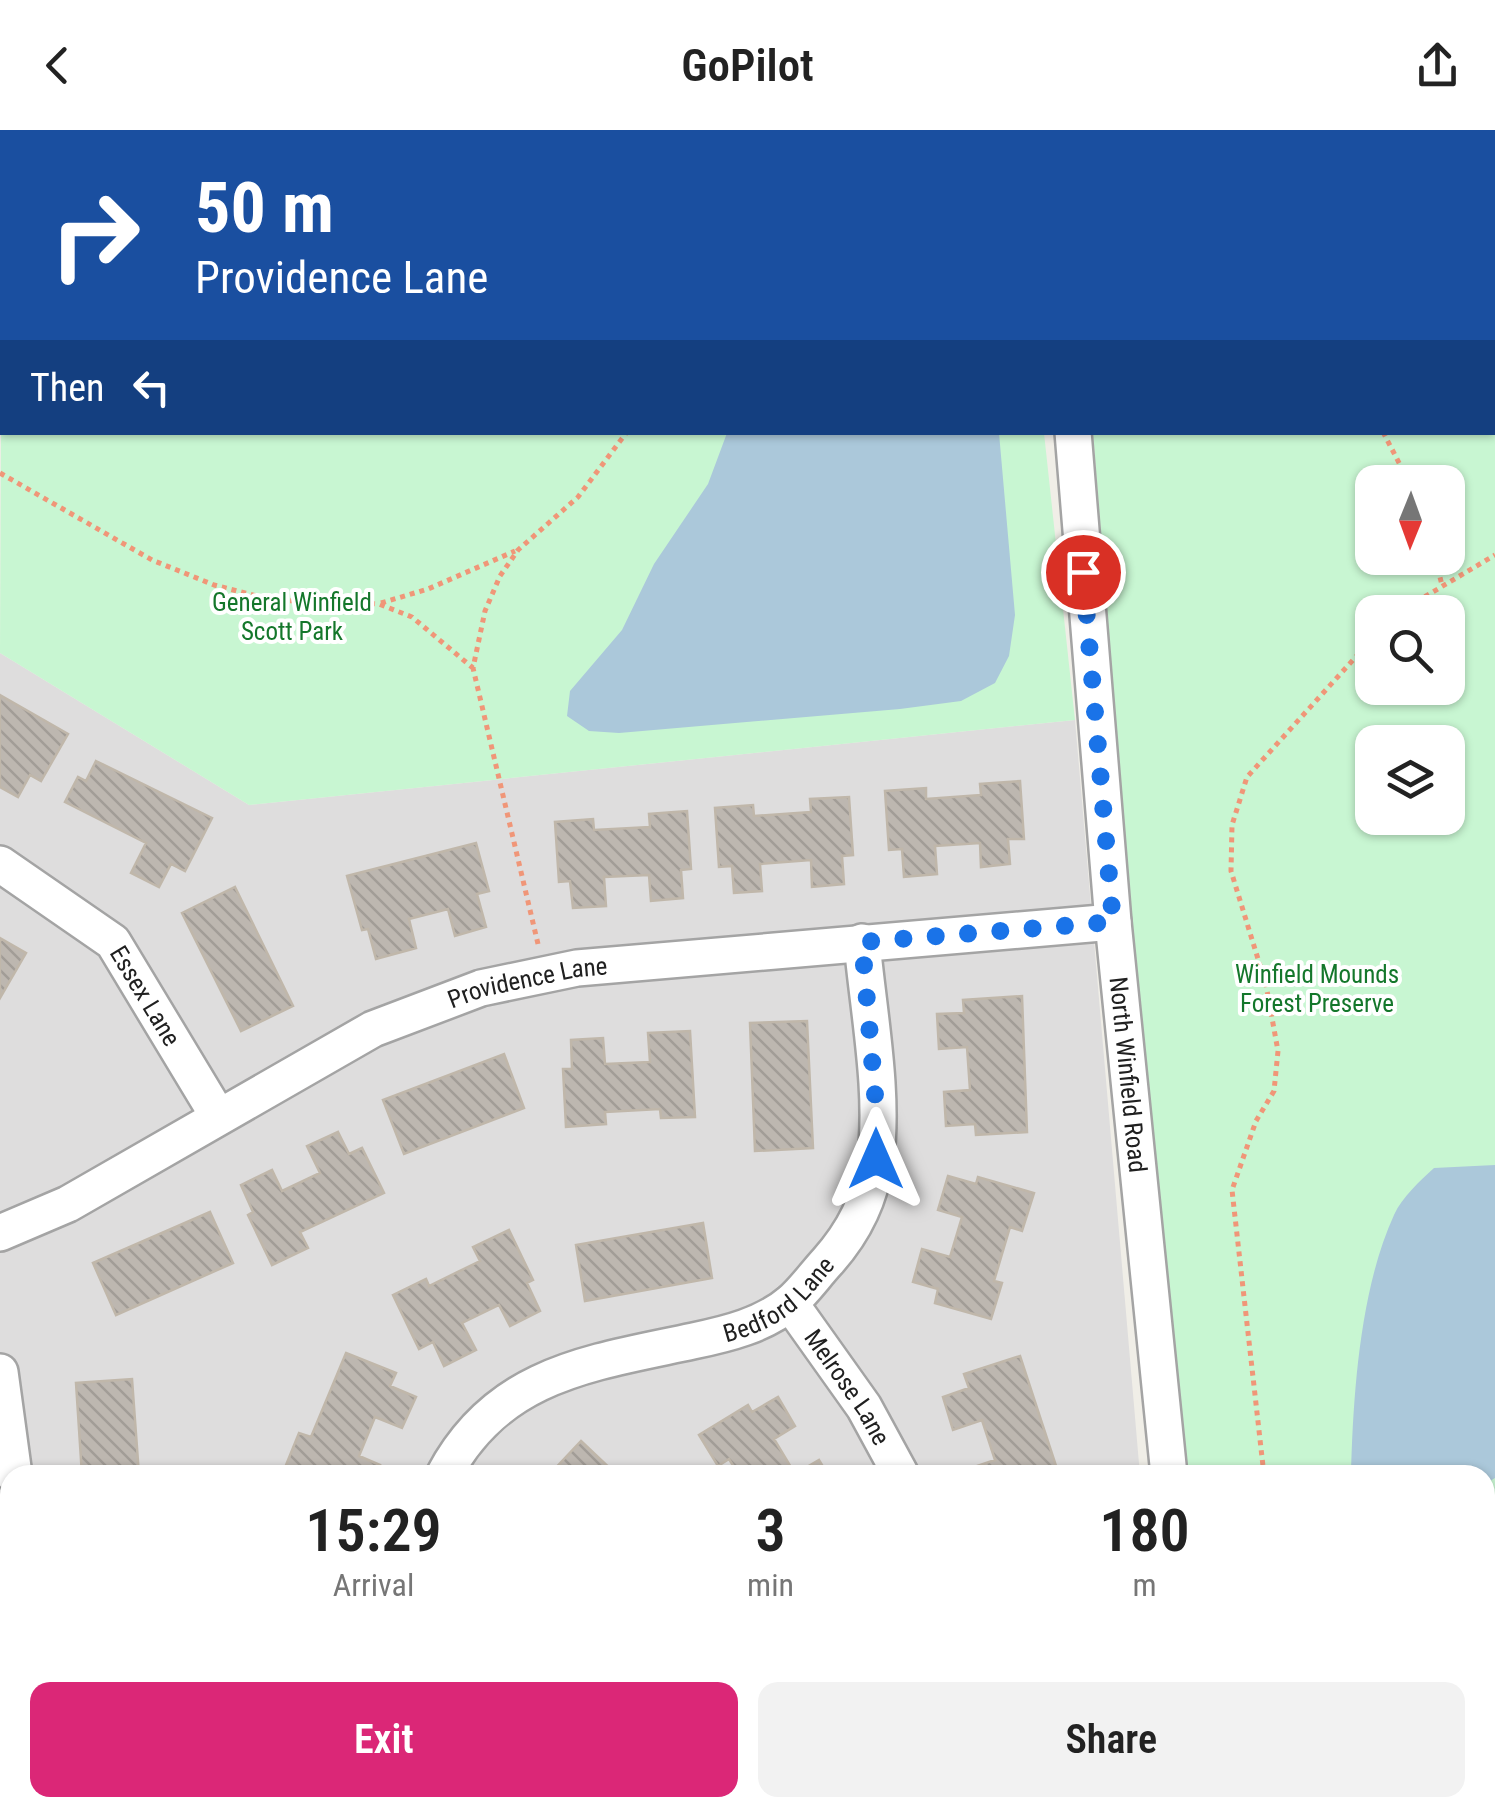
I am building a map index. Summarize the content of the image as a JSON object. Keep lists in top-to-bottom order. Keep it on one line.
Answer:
{"streets":{"street":["Providence Lane","Essex Lane","North Winfield Road","Bedford Lane","Melrose Lane"]},"crossings":[["Providence Lane","Essex Lane"],["Providence Lane","North Winfield Road"],["Providence Lane","Bedford Lane"],["Bedford Lane","Melrose Lane"]],"parks":["General Winfield Scott Park","Winfield Mounds Forest Preserve"],"north":"bottom","page":{"header":"GoPilot","turn":["50 m","Providence Lane"],"then":"Then","eta":["15:29","Arrival","3","min","180","m"],"buttons":["Exit","Share"]}}
